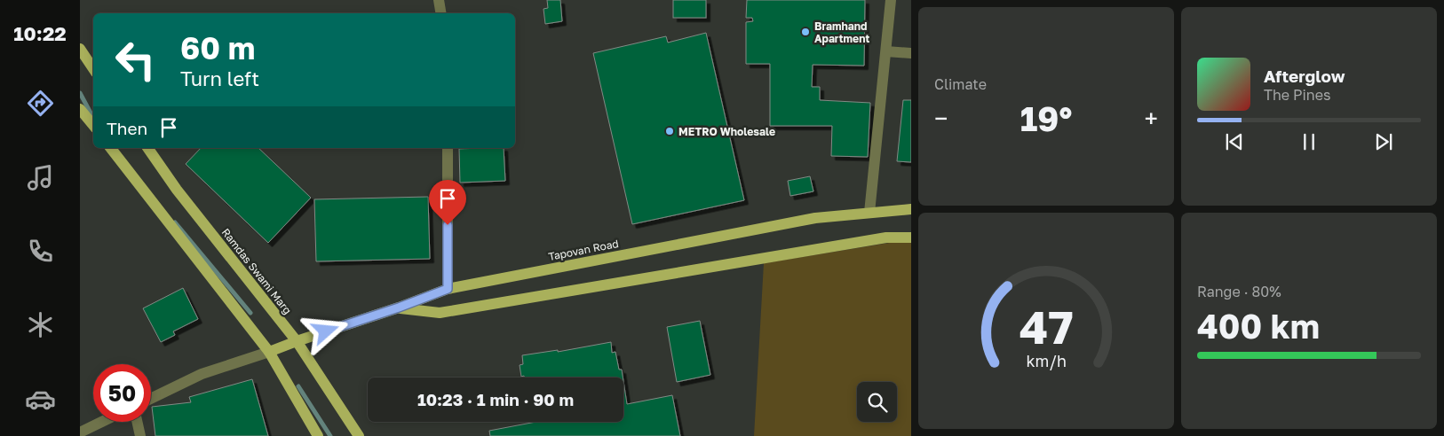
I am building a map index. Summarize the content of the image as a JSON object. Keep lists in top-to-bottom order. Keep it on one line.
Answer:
{"streets":{"main road":["Tapovan Road","Ramdas Swami Marg"]},"crossings":[["Tapovan Road","Ramdas Swami Marg"]],"places":["Bramhand Apartment","METRO Wholesale"],"page":{"tabs":"10:22","tile":["Climate",["Range · 80%","400 km"]],"turn":["60 m","Turn left"],"song":["Afterglow","The Pines"],"heat":["−","19°","+"],"then":"Then","limit":"50","trip":"10:23 · 1 min · 90 m","gauge":["47","km/h"]}}
